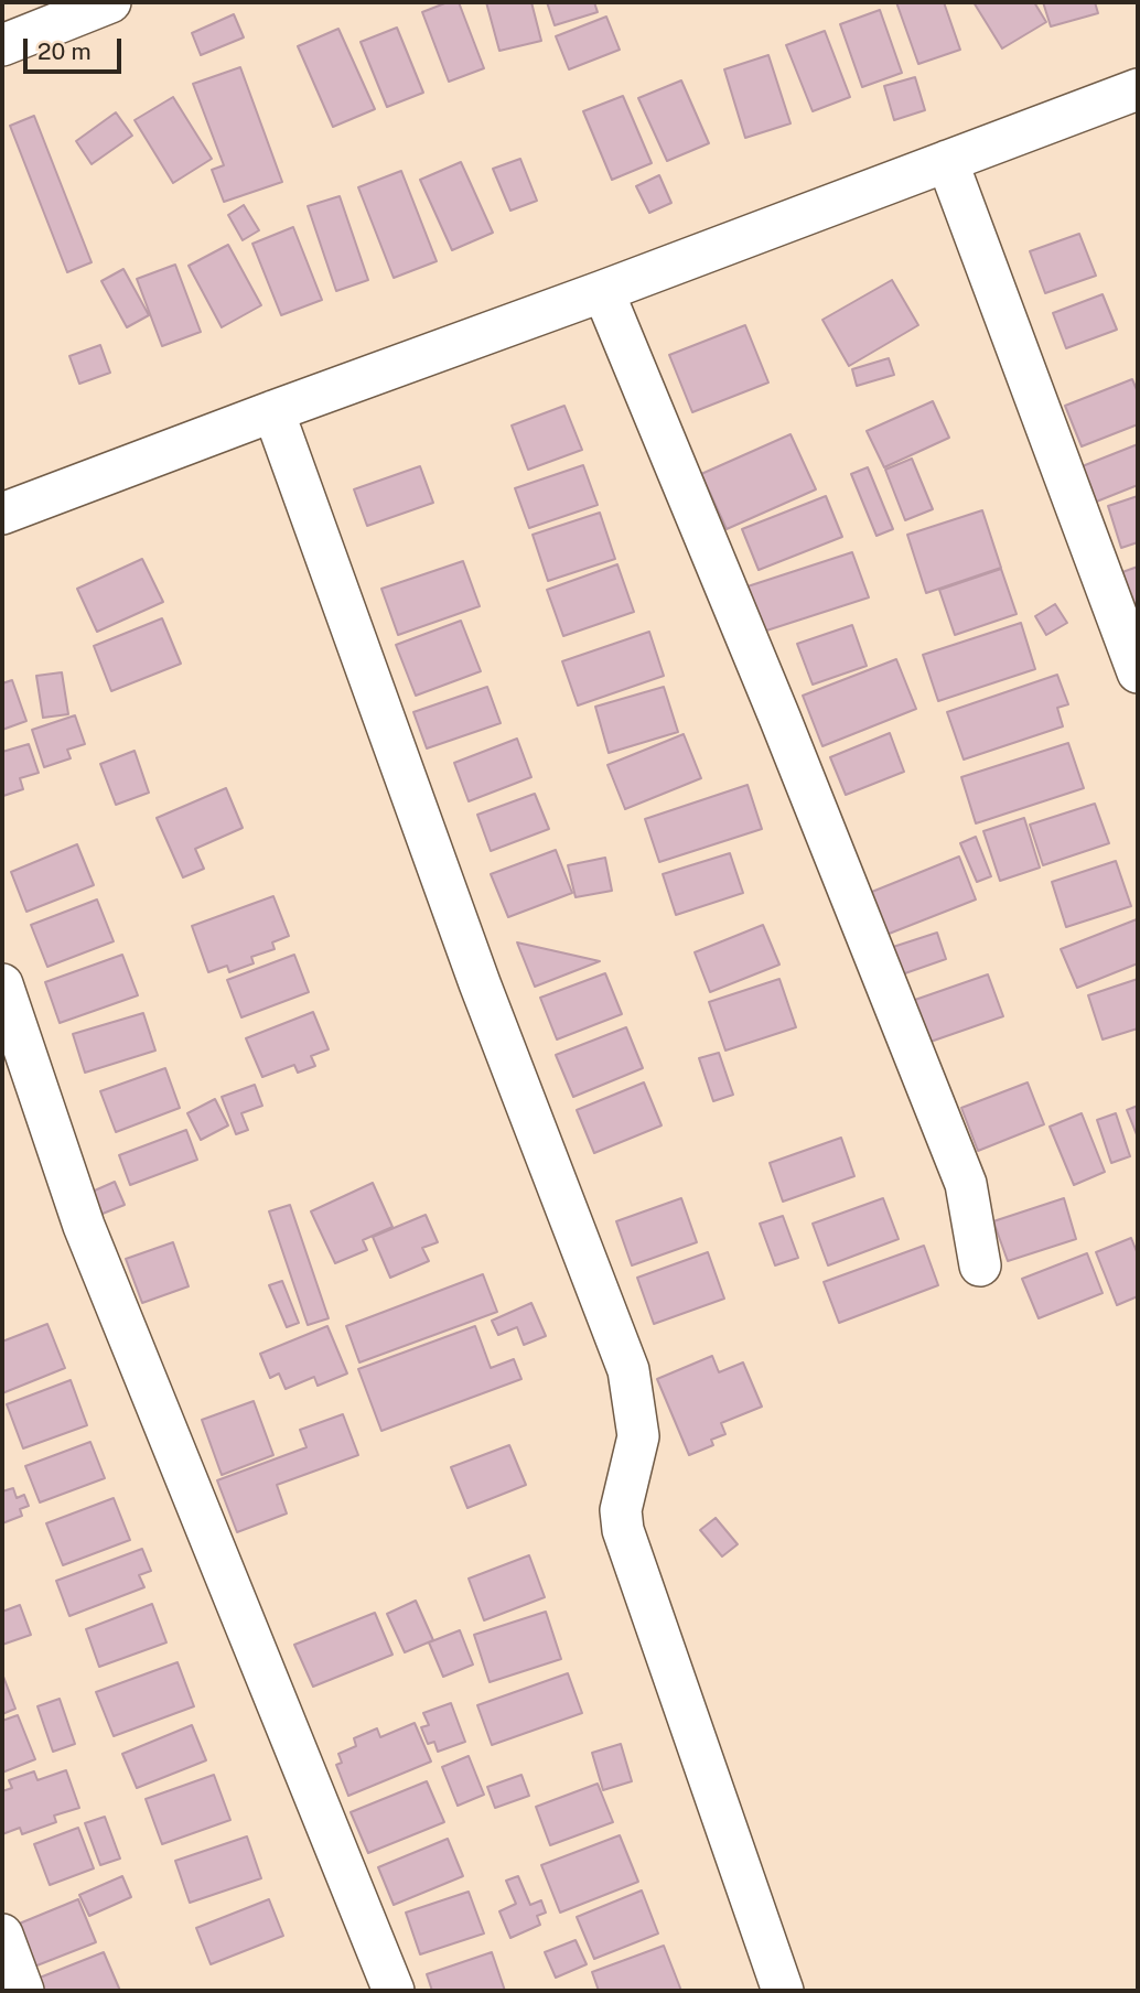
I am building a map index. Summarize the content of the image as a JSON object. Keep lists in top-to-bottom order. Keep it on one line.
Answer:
{"scale_bar":"20 m"}
